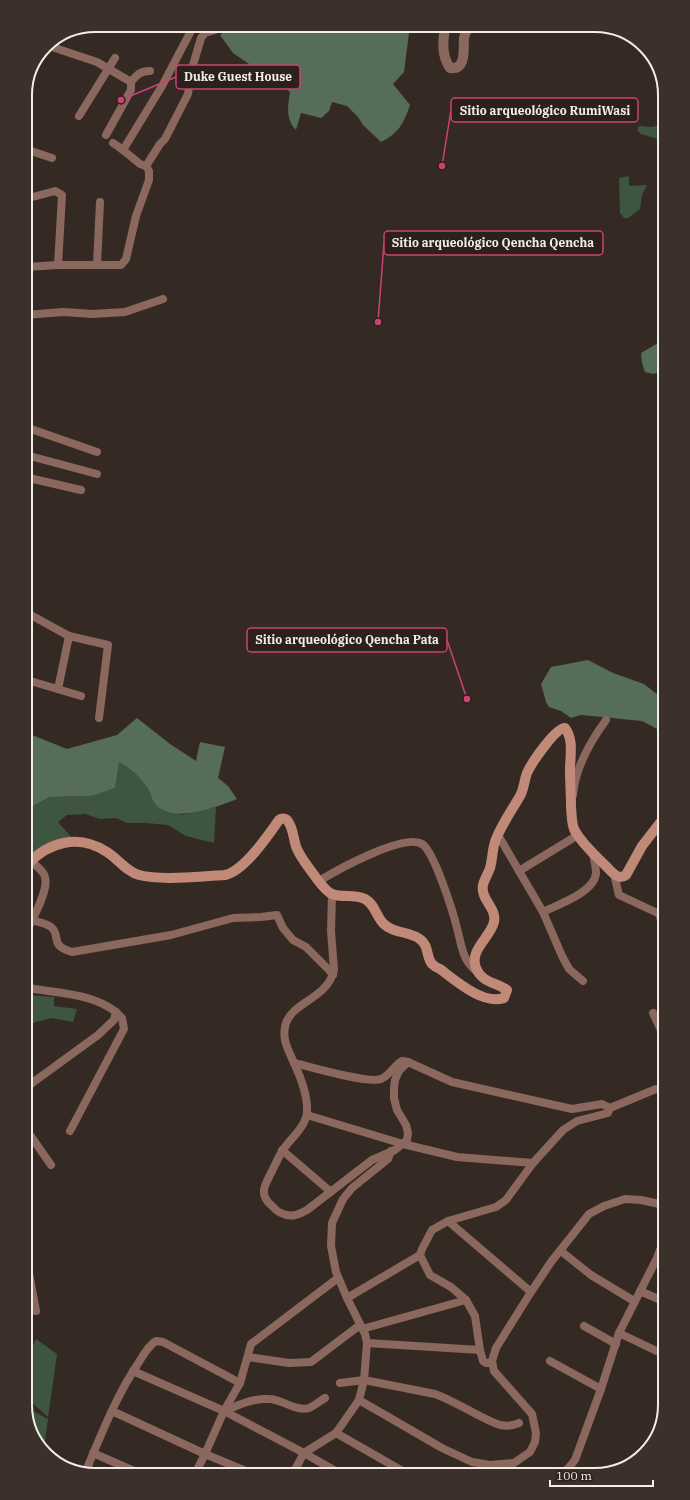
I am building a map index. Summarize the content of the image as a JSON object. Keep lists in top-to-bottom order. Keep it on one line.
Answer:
{"places":["Duke Guest House","Sitio arqueológico RumiWasi","Sitio arqueológico Qencha Qencha","Sitio arqueológico Qencha Pata"],"scale_bar":"100 m"}
